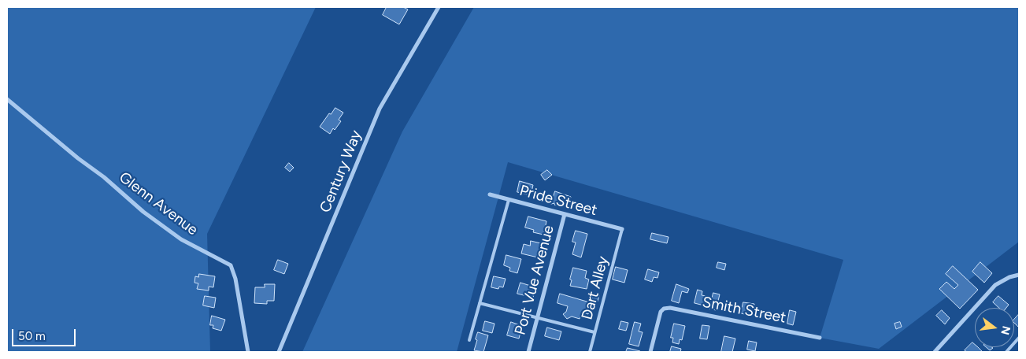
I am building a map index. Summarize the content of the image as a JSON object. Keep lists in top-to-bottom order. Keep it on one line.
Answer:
{"streets":{"street":["Century Way","Pride Street","Glenn Avenue","Port Vue Avenue","Smith Street"],"lane":["Dart Alley"]},"crossings":[["Pride Street","Port Vue Avenue"],["Pride Street","Dart Alley"]],"scale_bar":"50 m","north":"right"}
